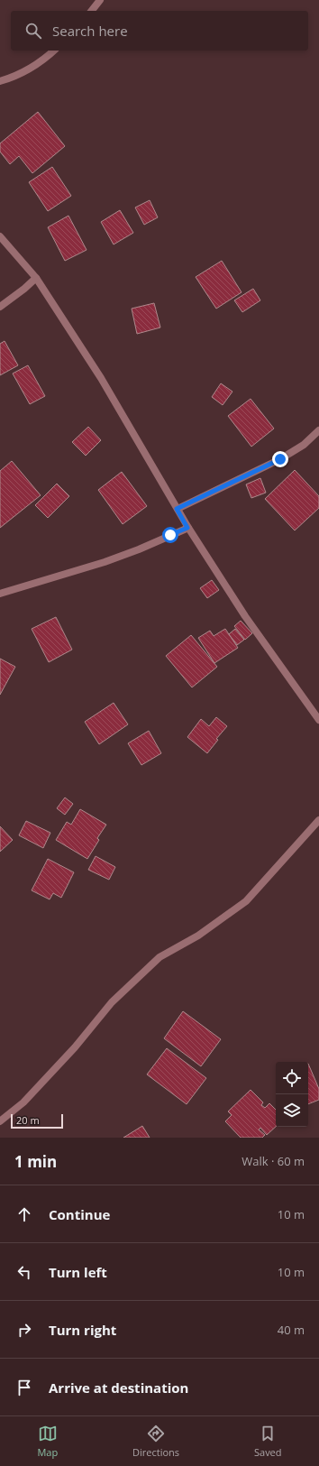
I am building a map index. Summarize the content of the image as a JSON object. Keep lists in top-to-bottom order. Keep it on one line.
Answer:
{"scale_bar":"20 m","page":{"search":"Search here","scale":"20 m","heading":["1 min","Walk · 60 m"],"list":[["Continue","10 m"],["Turn left","10 m"],["Turn right","40 m"],"Arrive at destination"],"nav":["Map","Directions","Saved"]}}
